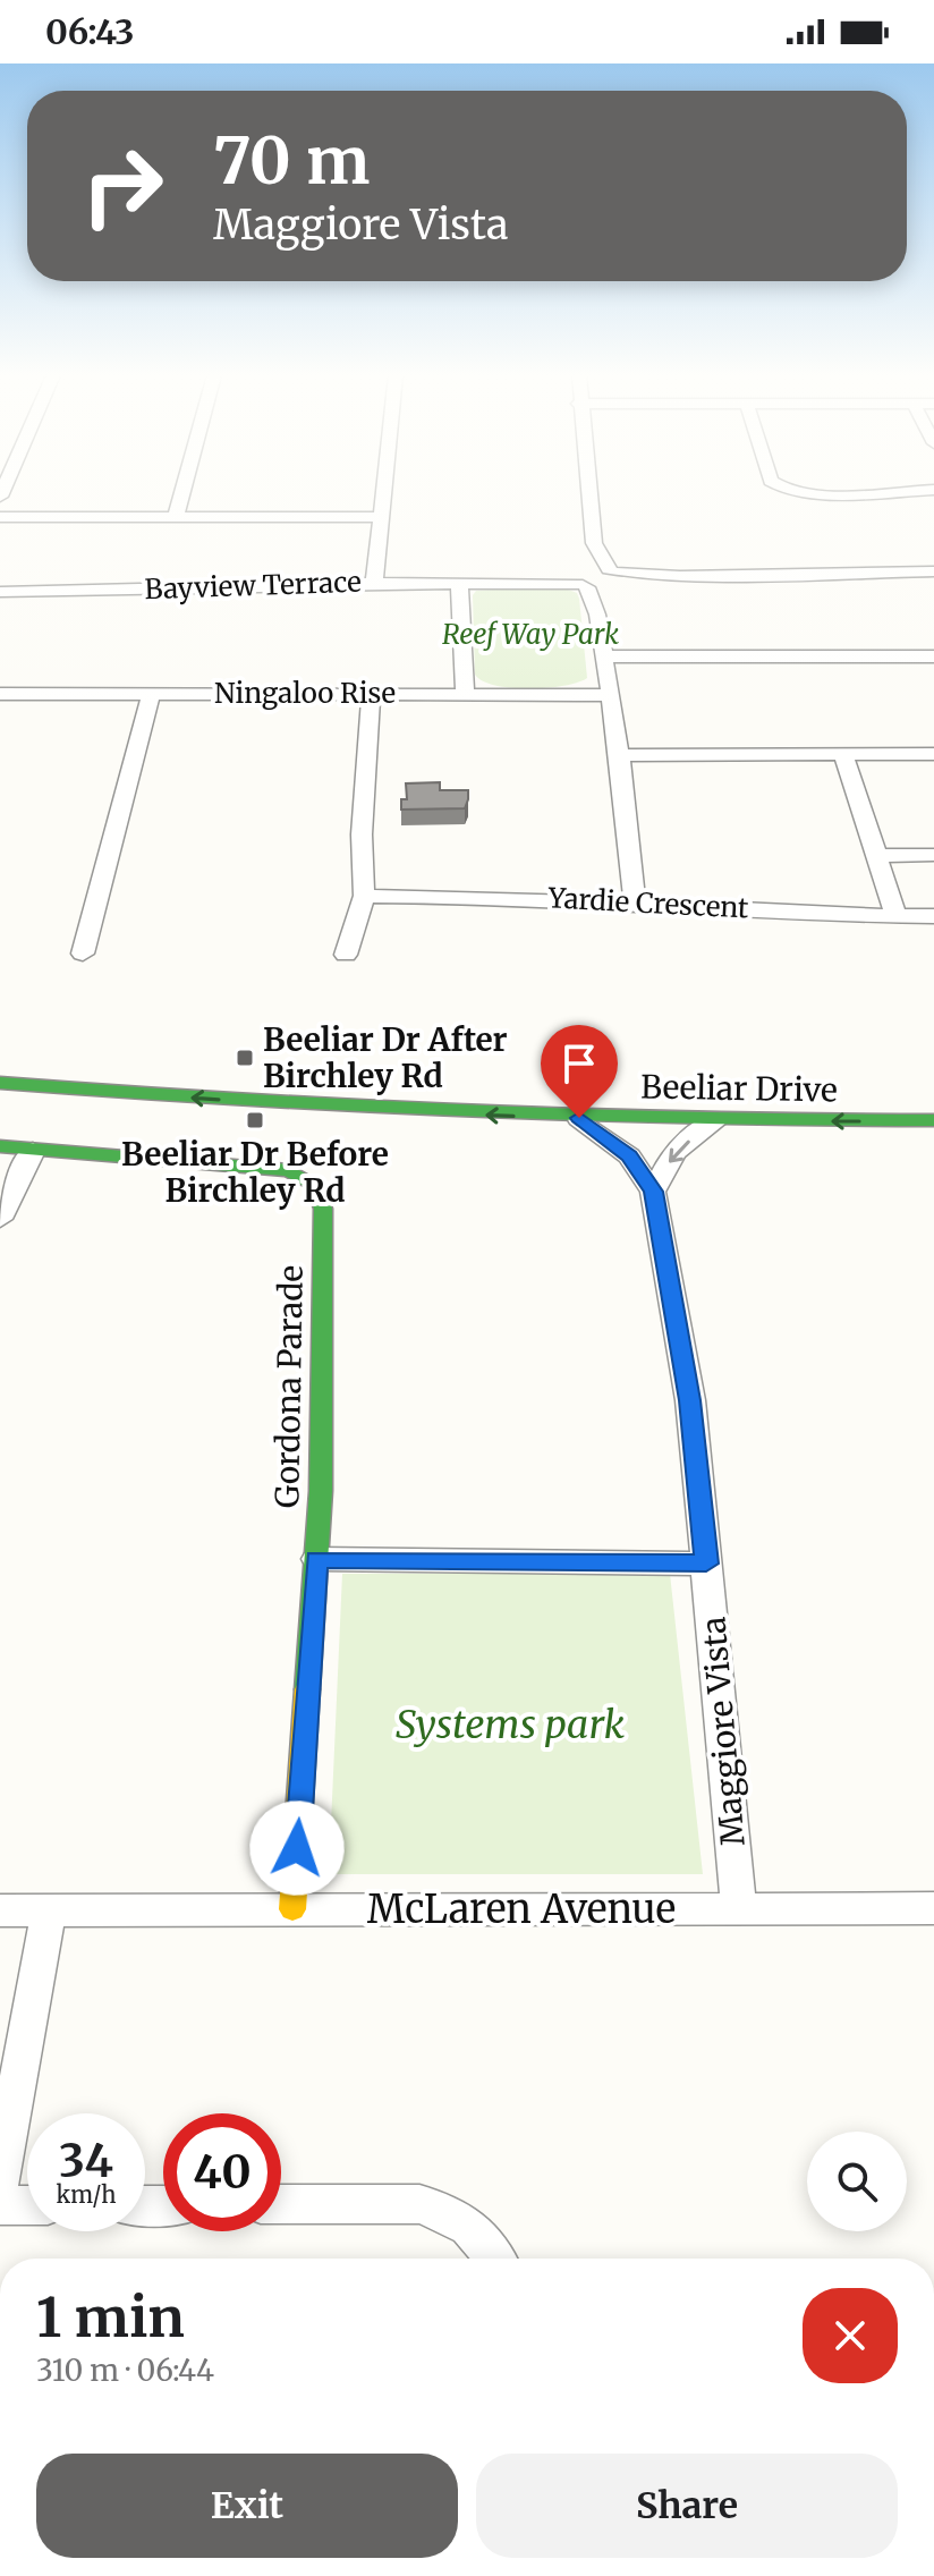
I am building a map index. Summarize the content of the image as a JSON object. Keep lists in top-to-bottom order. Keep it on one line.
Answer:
{"streets":{"main road":["Beeliar Drive","Gordona Parade"],"street":["Bayview Terrace","Ningaloo Rise","Yardie Crescent","Maggiore Vista","McLaren Avenue"]},"crossings":[["Gordona Parade","McLaren Avenue"],["Maggiore Vista","McLaren Avenue"]],"one_way":["Beeliar Drive"],"parks":["Reef Way Park","Systems park"],"places":{"transit":["Beeliar Dr After Birchley Rd","Beeliar Dr Before Birchley Rd"]},"page":{"status":"06:43","turn":["70 m","Maggiore Vista"],"speed":"34 km/h","limit":"40","heading":["1 min","310 m · 06:44"],"buttons":["Exit","Share"]}}
